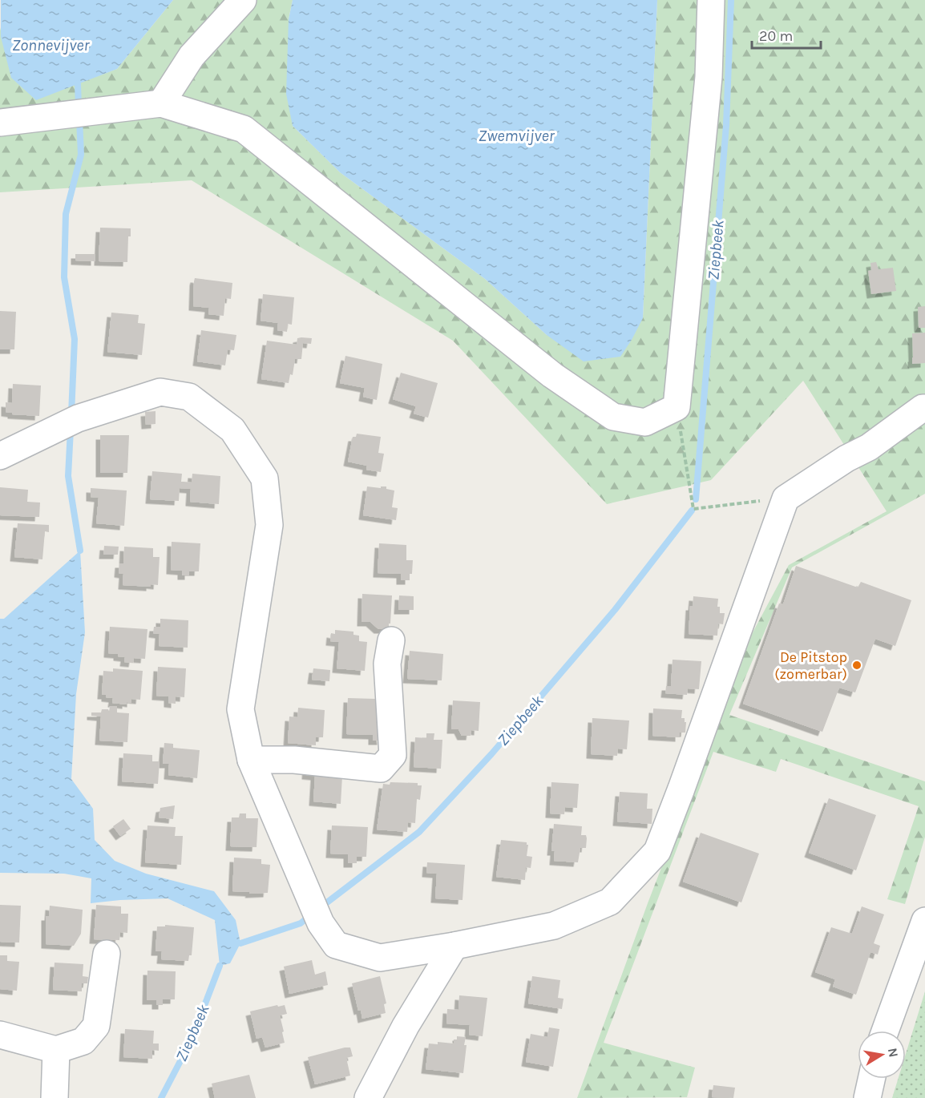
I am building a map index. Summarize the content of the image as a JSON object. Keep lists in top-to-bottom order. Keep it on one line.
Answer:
{"water":["Zonnevijver","Zwemvijver","Ziepbeek"],"places":["De Pitstop (zomerbar)"],"scale_bar":"20 m","north":"right"}
